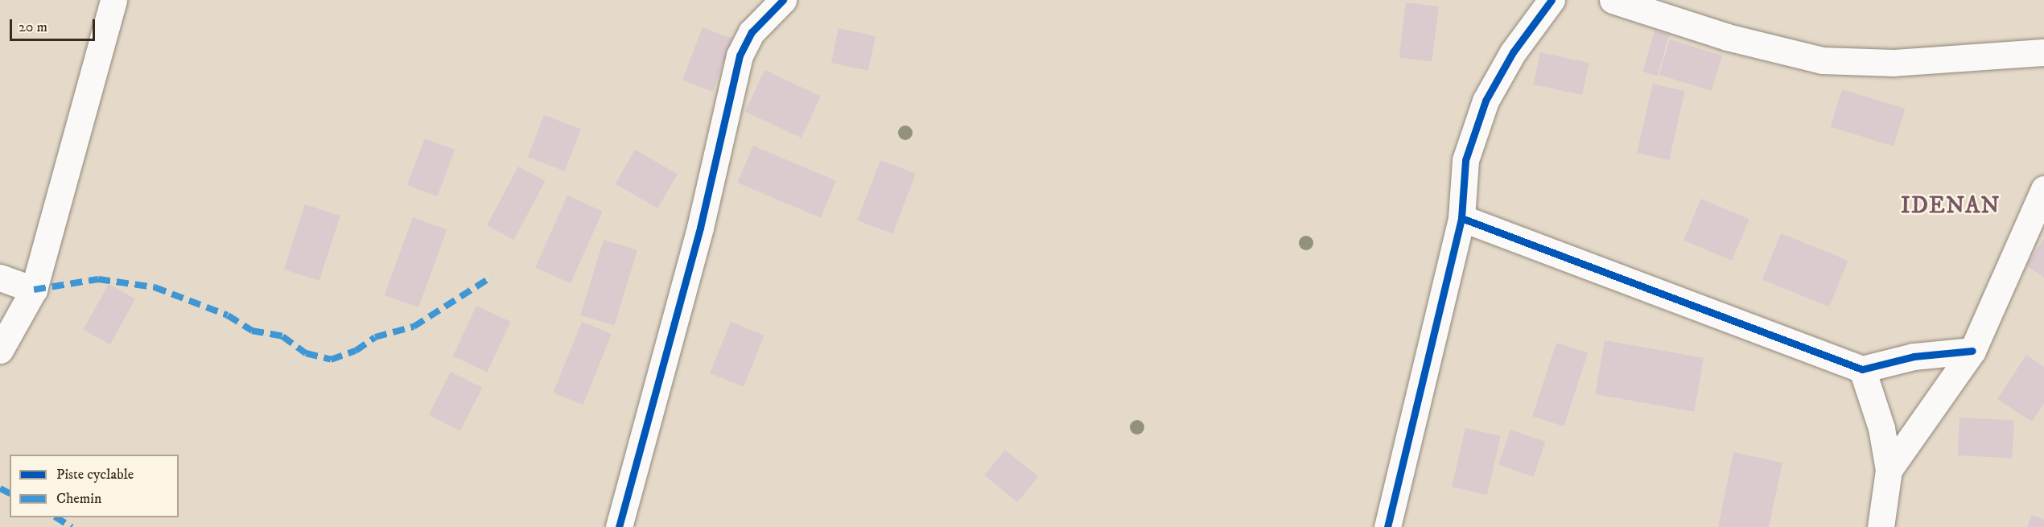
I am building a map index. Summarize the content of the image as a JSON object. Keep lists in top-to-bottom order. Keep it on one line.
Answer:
{"districts":["IDENAN"],"legend":["Piste cyclable","Chemin"],"scale_bar":"20 m"}
